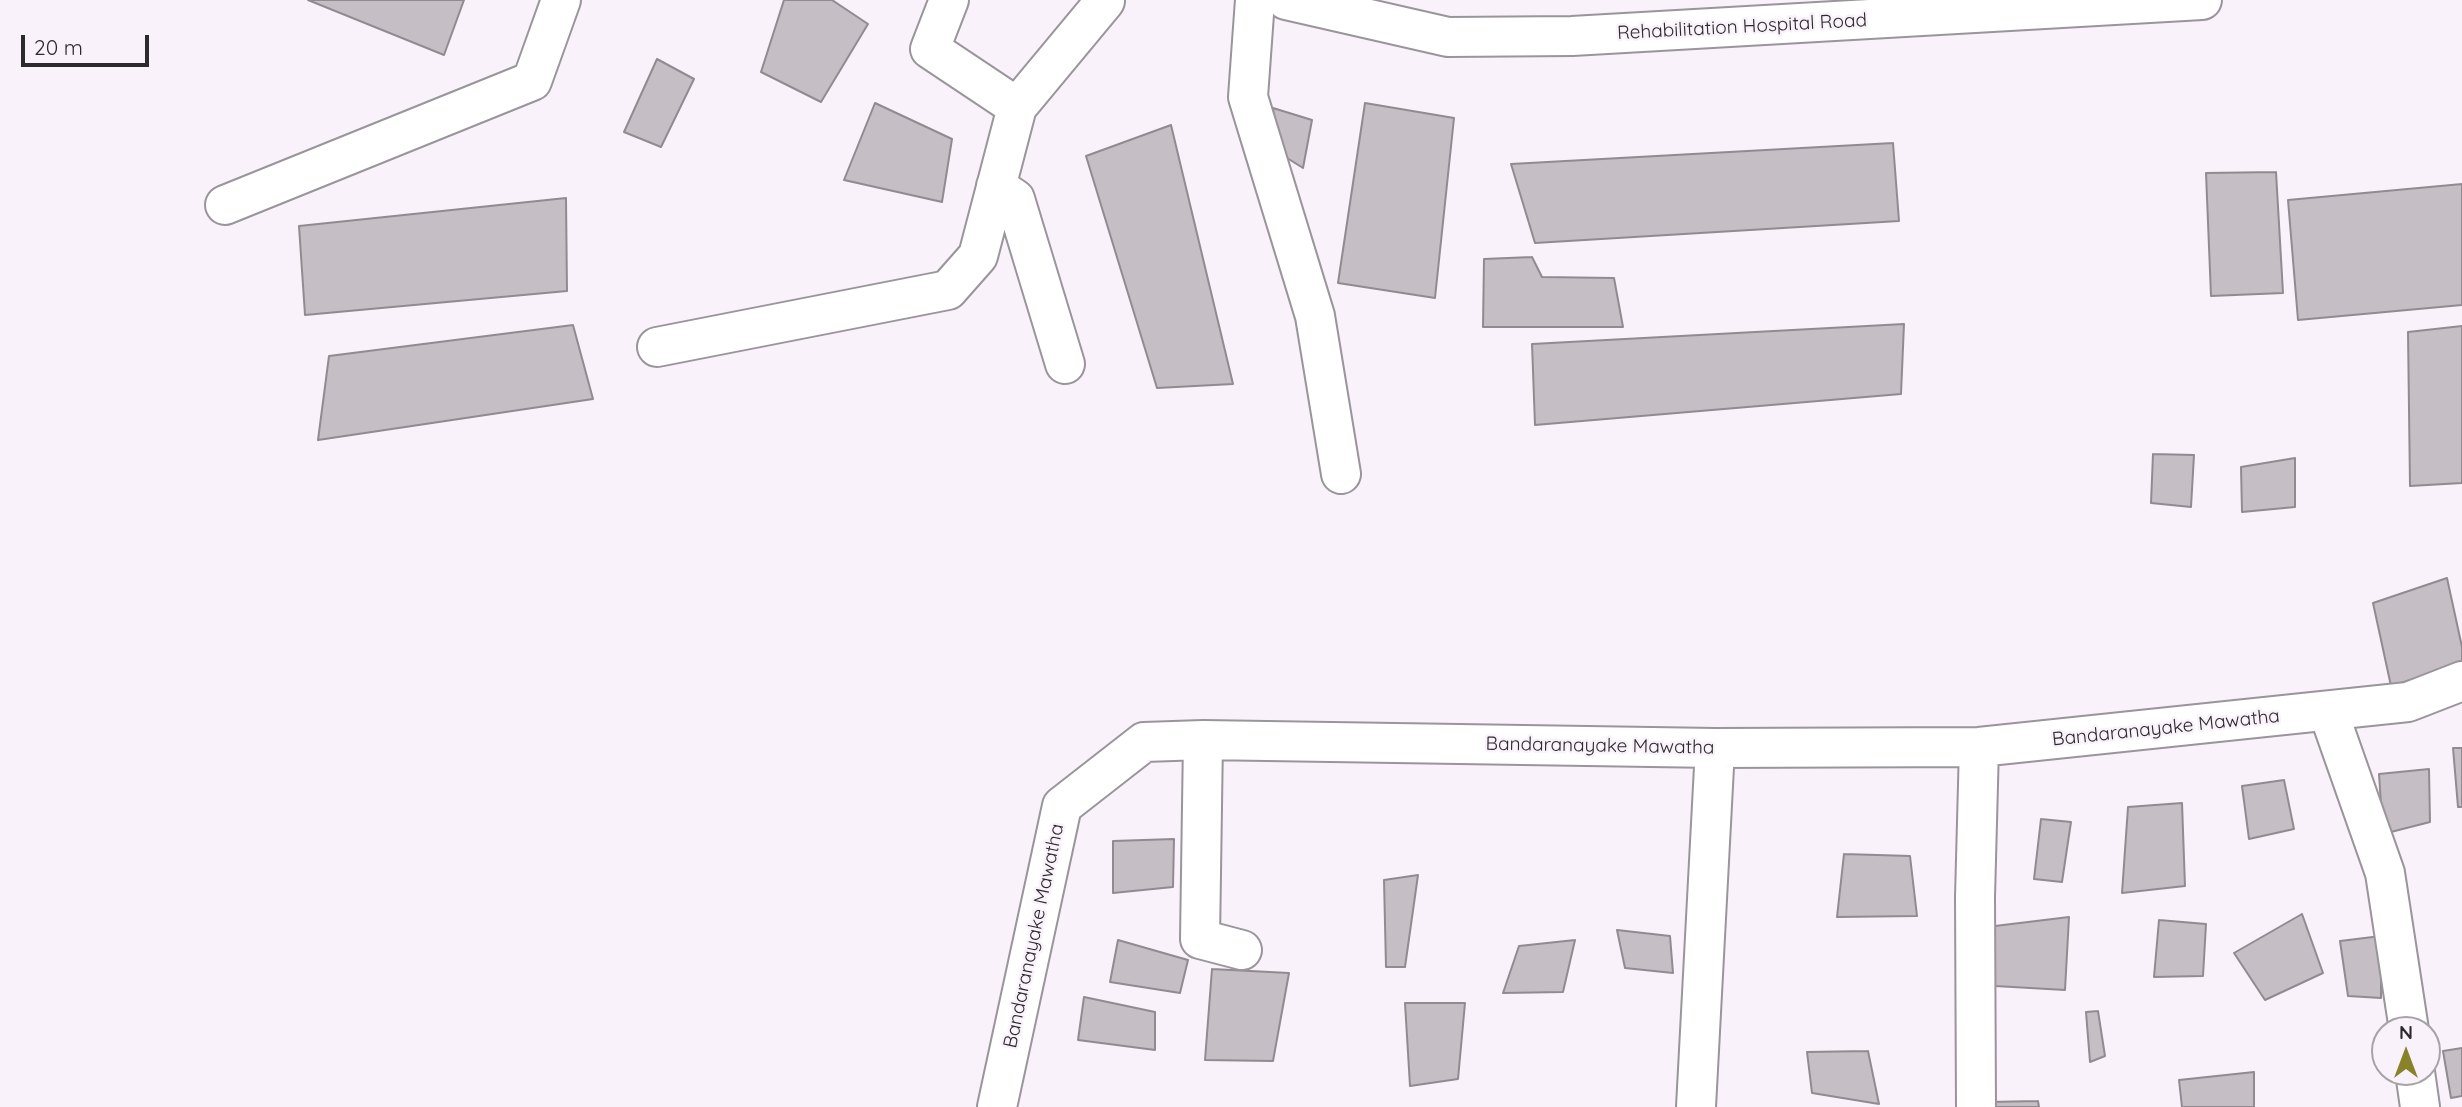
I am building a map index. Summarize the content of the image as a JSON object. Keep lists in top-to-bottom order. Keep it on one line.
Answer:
{"streets":{"street":["Rehabilitation Hospital Road","Bandaranayake Mawatha"]},"scale_bar":"20 m","north":"top"}
